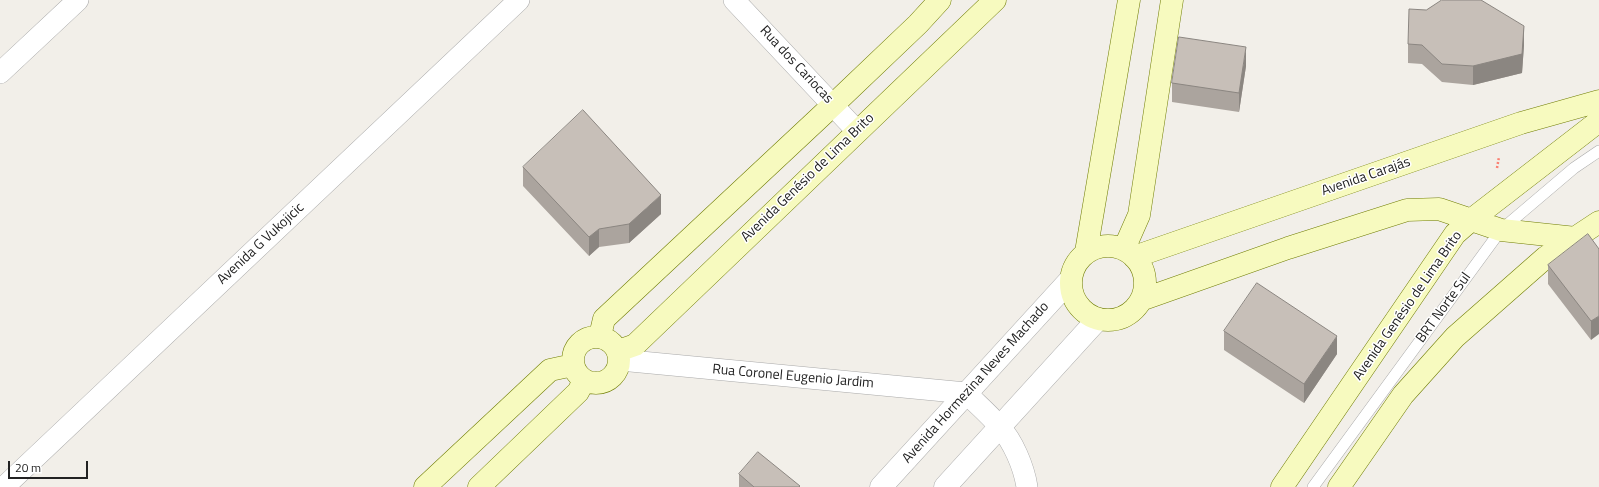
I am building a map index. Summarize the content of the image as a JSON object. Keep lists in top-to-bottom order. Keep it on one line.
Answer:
{"streets":{"main road":["Avenida Carajás","Avenida Genésio de Lima Brito"],"street":["Rua dos Cariocas","Avenida G Vukojicic","Rua Coronel Eugenio Jardim","Avenida Hormezina Neves Machado"],"lane":["BRT Norte Sul"]},"crossings":[["Rua dos Cariocas","Avenida Genésio de Lima Brito"],["Avenida Carajás","Avenida Hormezina Neves Machado"],["Avenida Genésio de Lima Brito","Rua Coronel Eugenio Jardim"],["Rua Coronel Eugenio Jardim","Avenida Hormezina Neves Machado"]],"scale_bar":"20 m"}
